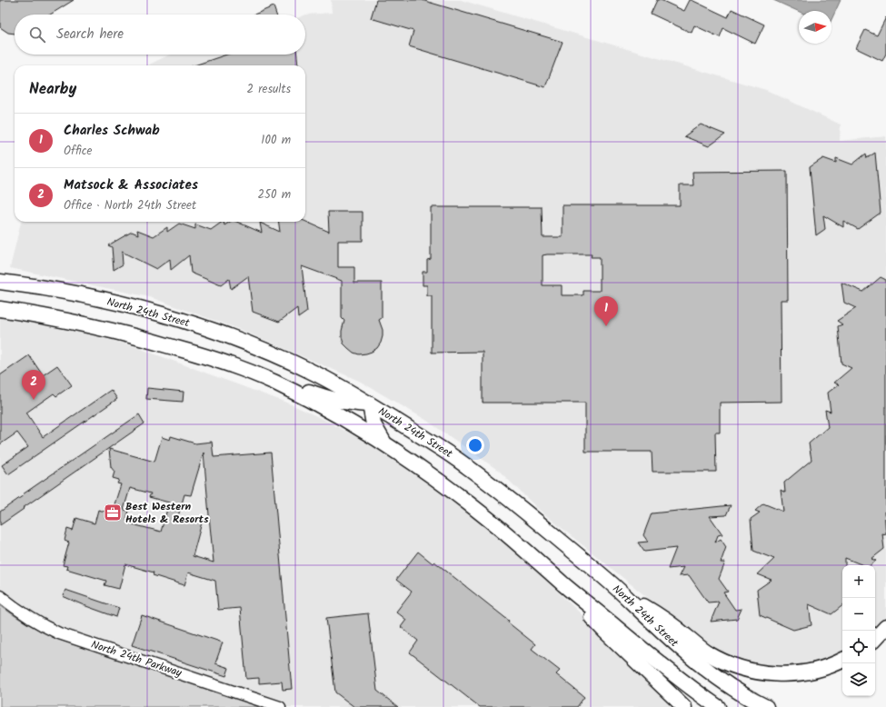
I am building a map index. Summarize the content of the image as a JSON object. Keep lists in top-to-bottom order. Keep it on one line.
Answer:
{"streets":{"main road":["North 24th Street"],"street":["North 24th Parkway"]},"places":{"office":["Best Western Hotels & Resorts"]},"north":"right","page":{"search":"Search here","heading":["Nearby","2 results"],"list":[{"mark":"1","name":"Charles Schwab","note":"Office","value":"100 m"},{"mark":"2","name":"Matsock & Associates","note":"Office · North 24th Street","value":"250 m"}],"pins":["1","2"],"map_buttons":["+","−"]}}
